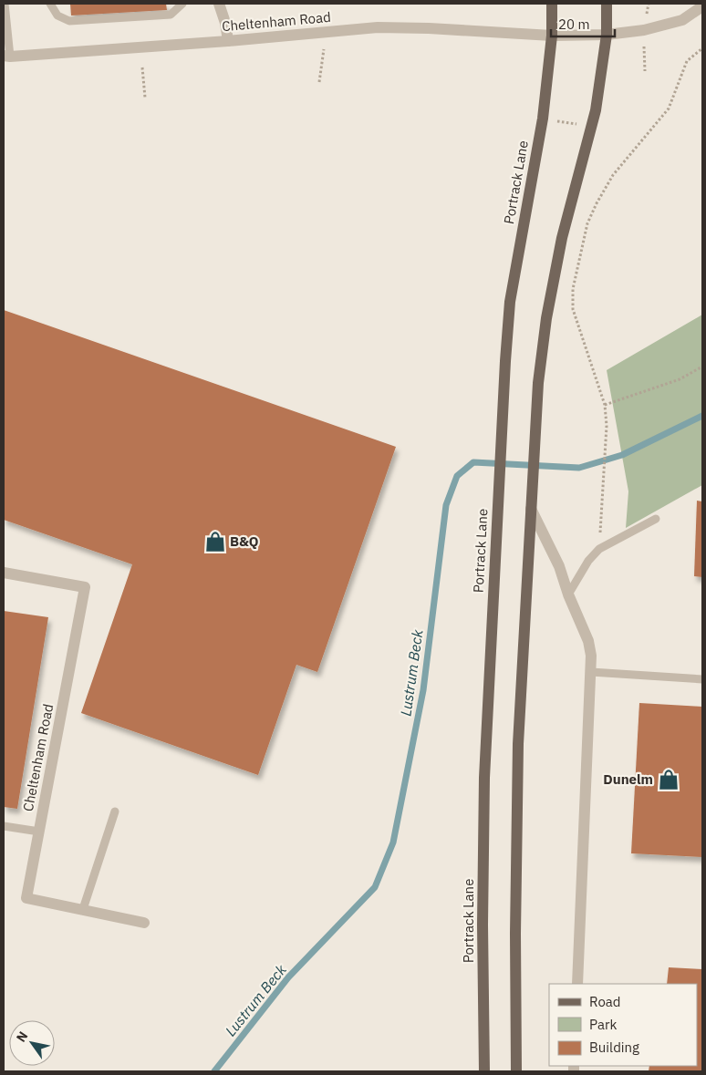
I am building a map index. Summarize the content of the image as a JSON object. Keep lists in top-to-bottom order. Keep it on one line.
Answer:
{"streets":{"main road":["Portrack Lane"],"street":["Cheltenham Road"]},"crossings":[["Cheltenham Road","Portrack Lane"]],"water":["Lustrum Beck"],"places":{"shop":["B&Q","Dunelm"]},"legend":["Road","Park","Building"],"scale_bar":"20 m","north":"top left"}
